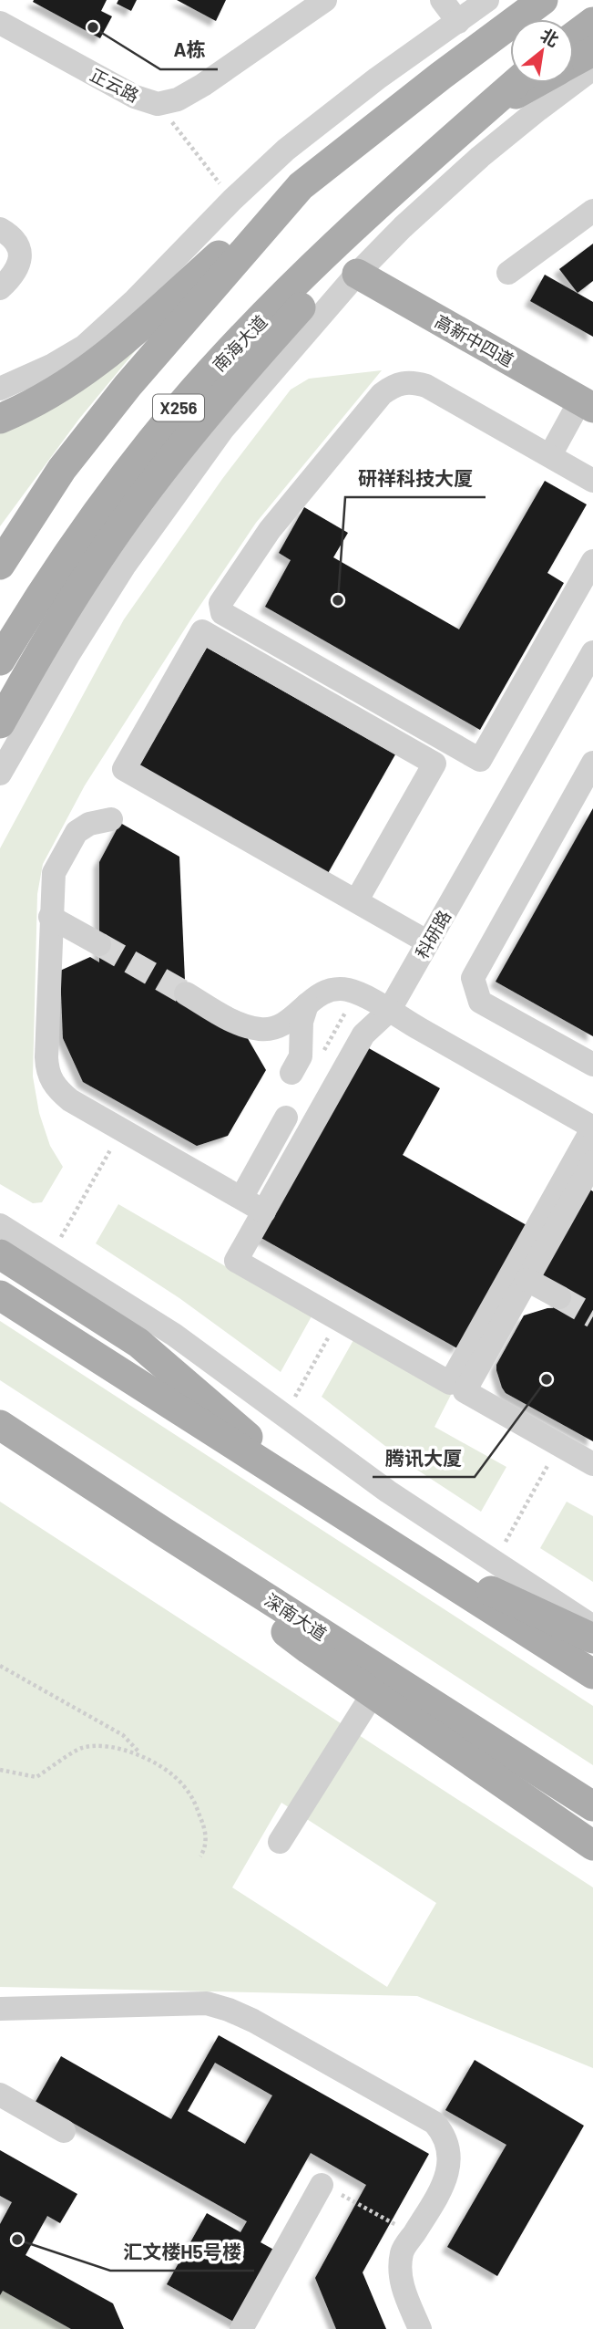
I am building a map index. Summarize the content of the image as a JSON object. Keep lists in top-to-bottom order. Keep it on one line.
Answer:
{"streets":{"main road":["高新中四道","南海大道","X256","深南大道"],"street":["正云路","科研路"]},"places":["A栋","研祥科技大厦","腾讯大厦","汇文楼H5号楼"],"north":"top right"}
